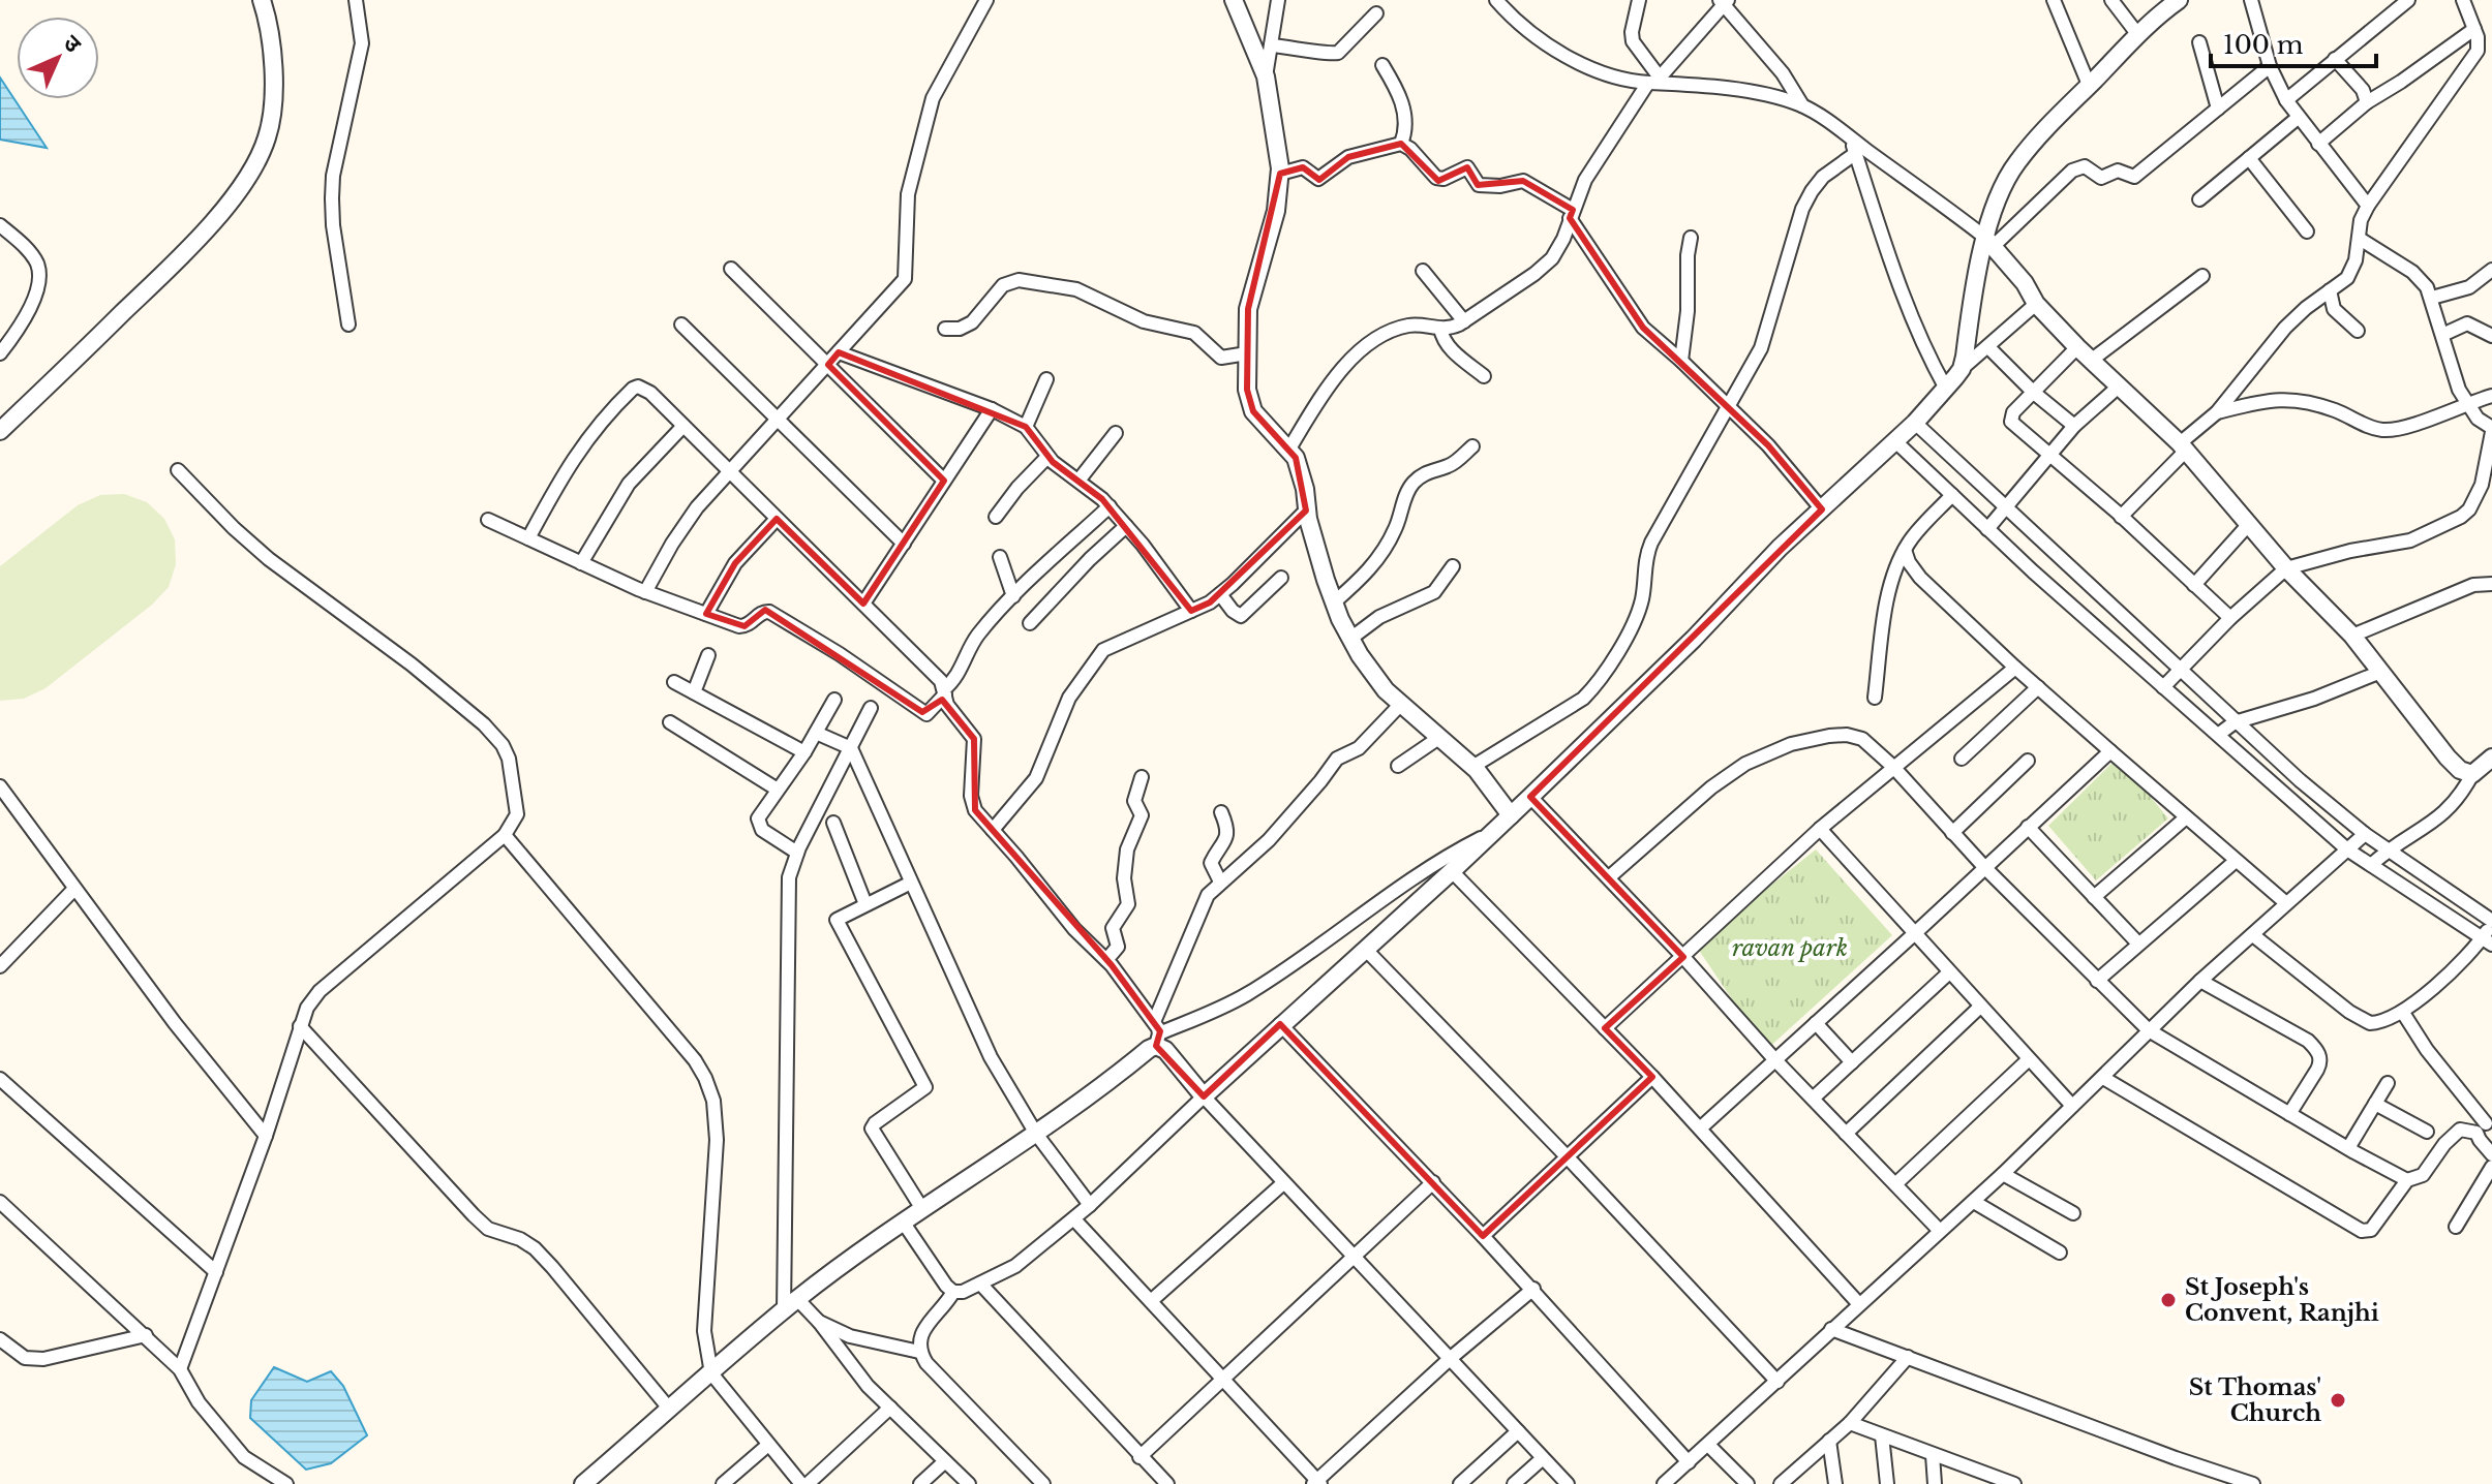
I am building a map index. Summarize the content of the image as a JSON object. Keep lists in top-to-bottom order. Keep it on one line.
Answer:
{"parks":["ravan park"],"places":["St Joseph's Convent, Ranjhi","St Thomas' Church"],"scale_bar":"100 m","north":"top right"}
